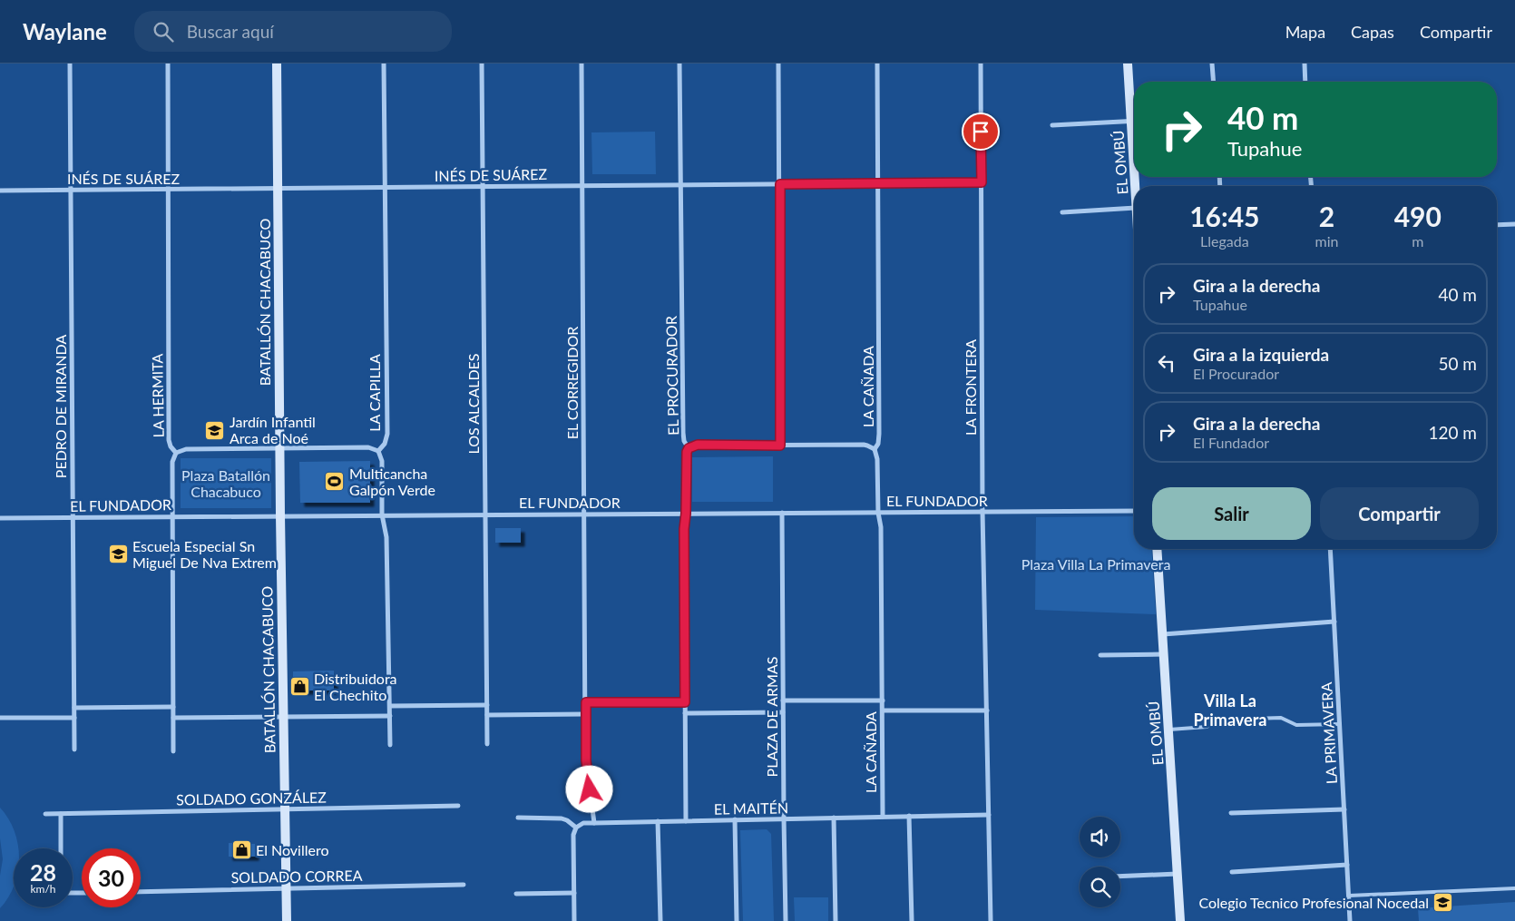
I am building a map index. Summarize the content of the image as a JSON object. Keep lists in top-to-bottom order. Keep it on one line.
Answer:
{"streets":{"street":["EL OMBÚ","INÉS DE SUÁREZ","BATALLÓN CHACABUCO","EL PROCURADOR","EL CORREGIDOR","LA CAÑADA","LA FRONTERA","LA CAPILLA","LA HERMITA","LOS ALCALDES","PEDRO DE MIRANDA","EL FUNDADOR","PLAZA DE ARMAS","LA PRIMAVERA","SOLDADO GONZÁLEZ","EL MAITÉN","SOLDADO CORREA"]},"crossings":[["INÉS DE SUÁREZ","BATALLÓN CHACABUCO"],["INÉS DE SUÁREZ","EL PROCURADOR"],["INÉS DE SUÁREZ","EL CORREGIDOR"],["INÉS DE SUÁREZ","LA CAÑADA"],["INÉS DE SUÁREZ","LA FRONTERA"],["INÉS DE SUÁREZ","LA CAPILLA"],["INÉS DE SUÁREZ","LA HERMITA"],["INÉS DE SUÁREZ","LOS ALCALDES"],["INÉS DE SUÁREZ","PEDRO DE MIRANDA"],["BATALLÓN CHACABUCO","EL FUNDADOR"],["BATALLÓN CHACABUCO","SOLDADO GONZÁLEZ"],["BATALLÓN CHACABUCO","SOLDADO CORREA"],["EL PROCURADOR","EL FUNDADOR"],["EL PROCURADOR","EL MAITÉN"],["EL CORREGIDOR","EL FUNDADOR"],["EL CORREGIDOR","EL MAITÉN"],["LA CAÑADA","EL FUNDADOR"],["LA CAÑADA","EL MAITÉN"],["LA FRONTERA","EL FUNDADOR"],["LA FRONTERA","EL MAITÉN"],["LA CAPILLA","EL FUNDADOR"],["LA HERMITA","EL FUNDADOR"],["LOS ALCALDES","EL FUNDADOR"],["PEDRO DE MIRANDA","EL FUNDADOR"],["EL FUNDADOR","PLAZA DE ARMAS"],["PLAZA DE ARMAS","EL MAITÉN"]],"districts":["Villa La Primavera"],"parks":["Plaza Batallón Chacabuco","Plaza Villa La Primavera"],"places":{"school or university":["Jardín Infantil Arca de Noé","Escuela Especial Sn Miguel De Nva Extrem","Colegio Tecnico Profesional Nocedal"],"sports":["Multicancha Galpón Verde"],"shop":["Distribuidora El Chechito","El Novillero"]},"page":{"header":"Waylane","search":"Buscar aquí","nav":["Mapa","Capas","Compartir"],"turn":["40 m","Tupahue"],"eta":["16:45","Llegada","2","min","490","m"],"list":[{"name":"Gira a la derecha","note":"Tupahue","value":"40 m"},{"name":"Gira a la izquierda","note":"El Procurador","value":"50 m"},{"name":"Gira a la derecha","note":"El Fundador","value":"120 m"}],"buttons":["Salir","Compartir"],"speed":"28 km/h","limit":"30"}}
